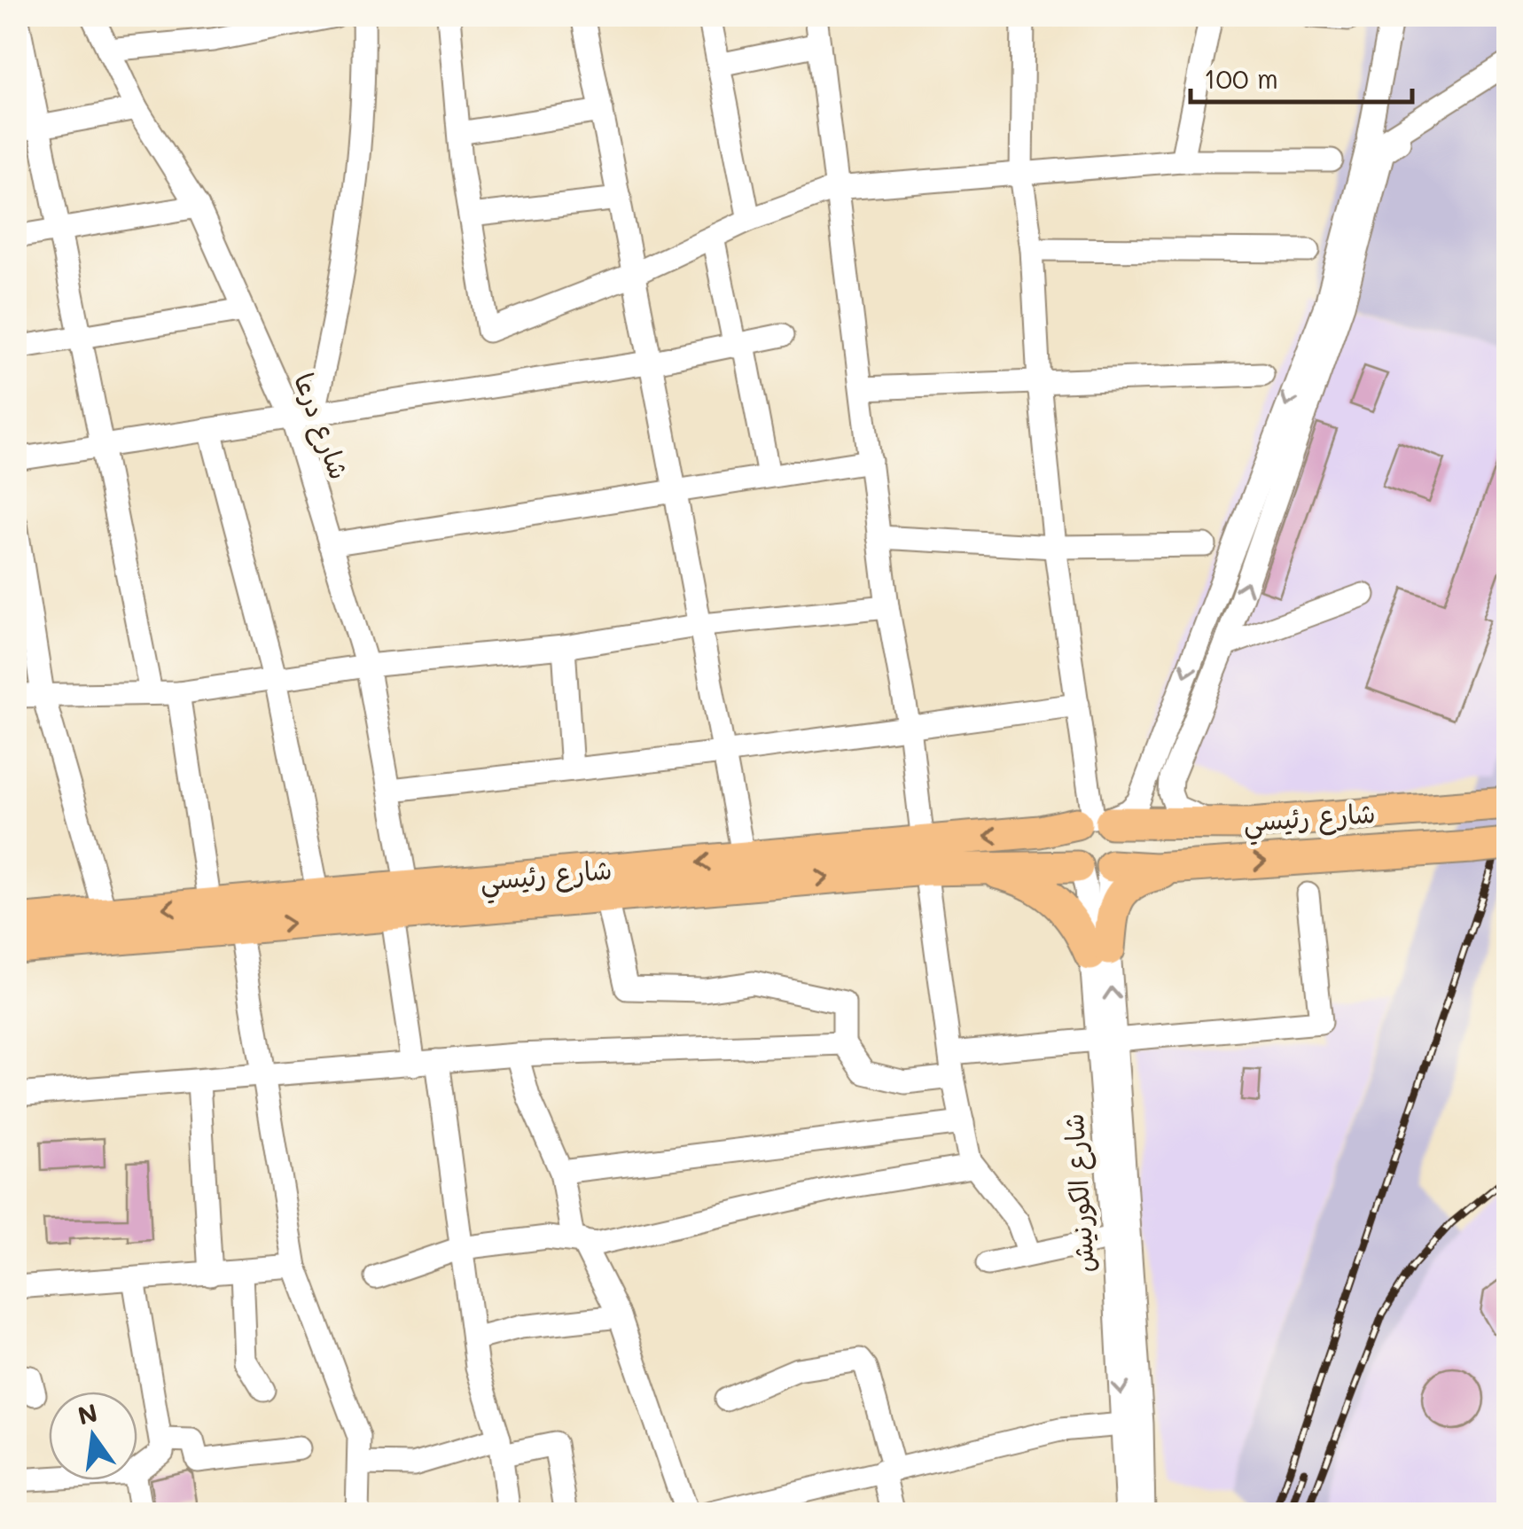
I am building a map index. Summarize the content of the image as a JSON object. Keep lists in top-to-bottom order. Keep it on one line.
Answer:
{"streets":{"highway":["شارع رئيسي"],"street":["شارع درعا","شارع الكورنيش"]},"crossings":[["شارع درعا","شارع رئيسي"],["شارع رئيسي","شارع الكورنيش"]],"scale_bar":"100 m","north":"top"}
